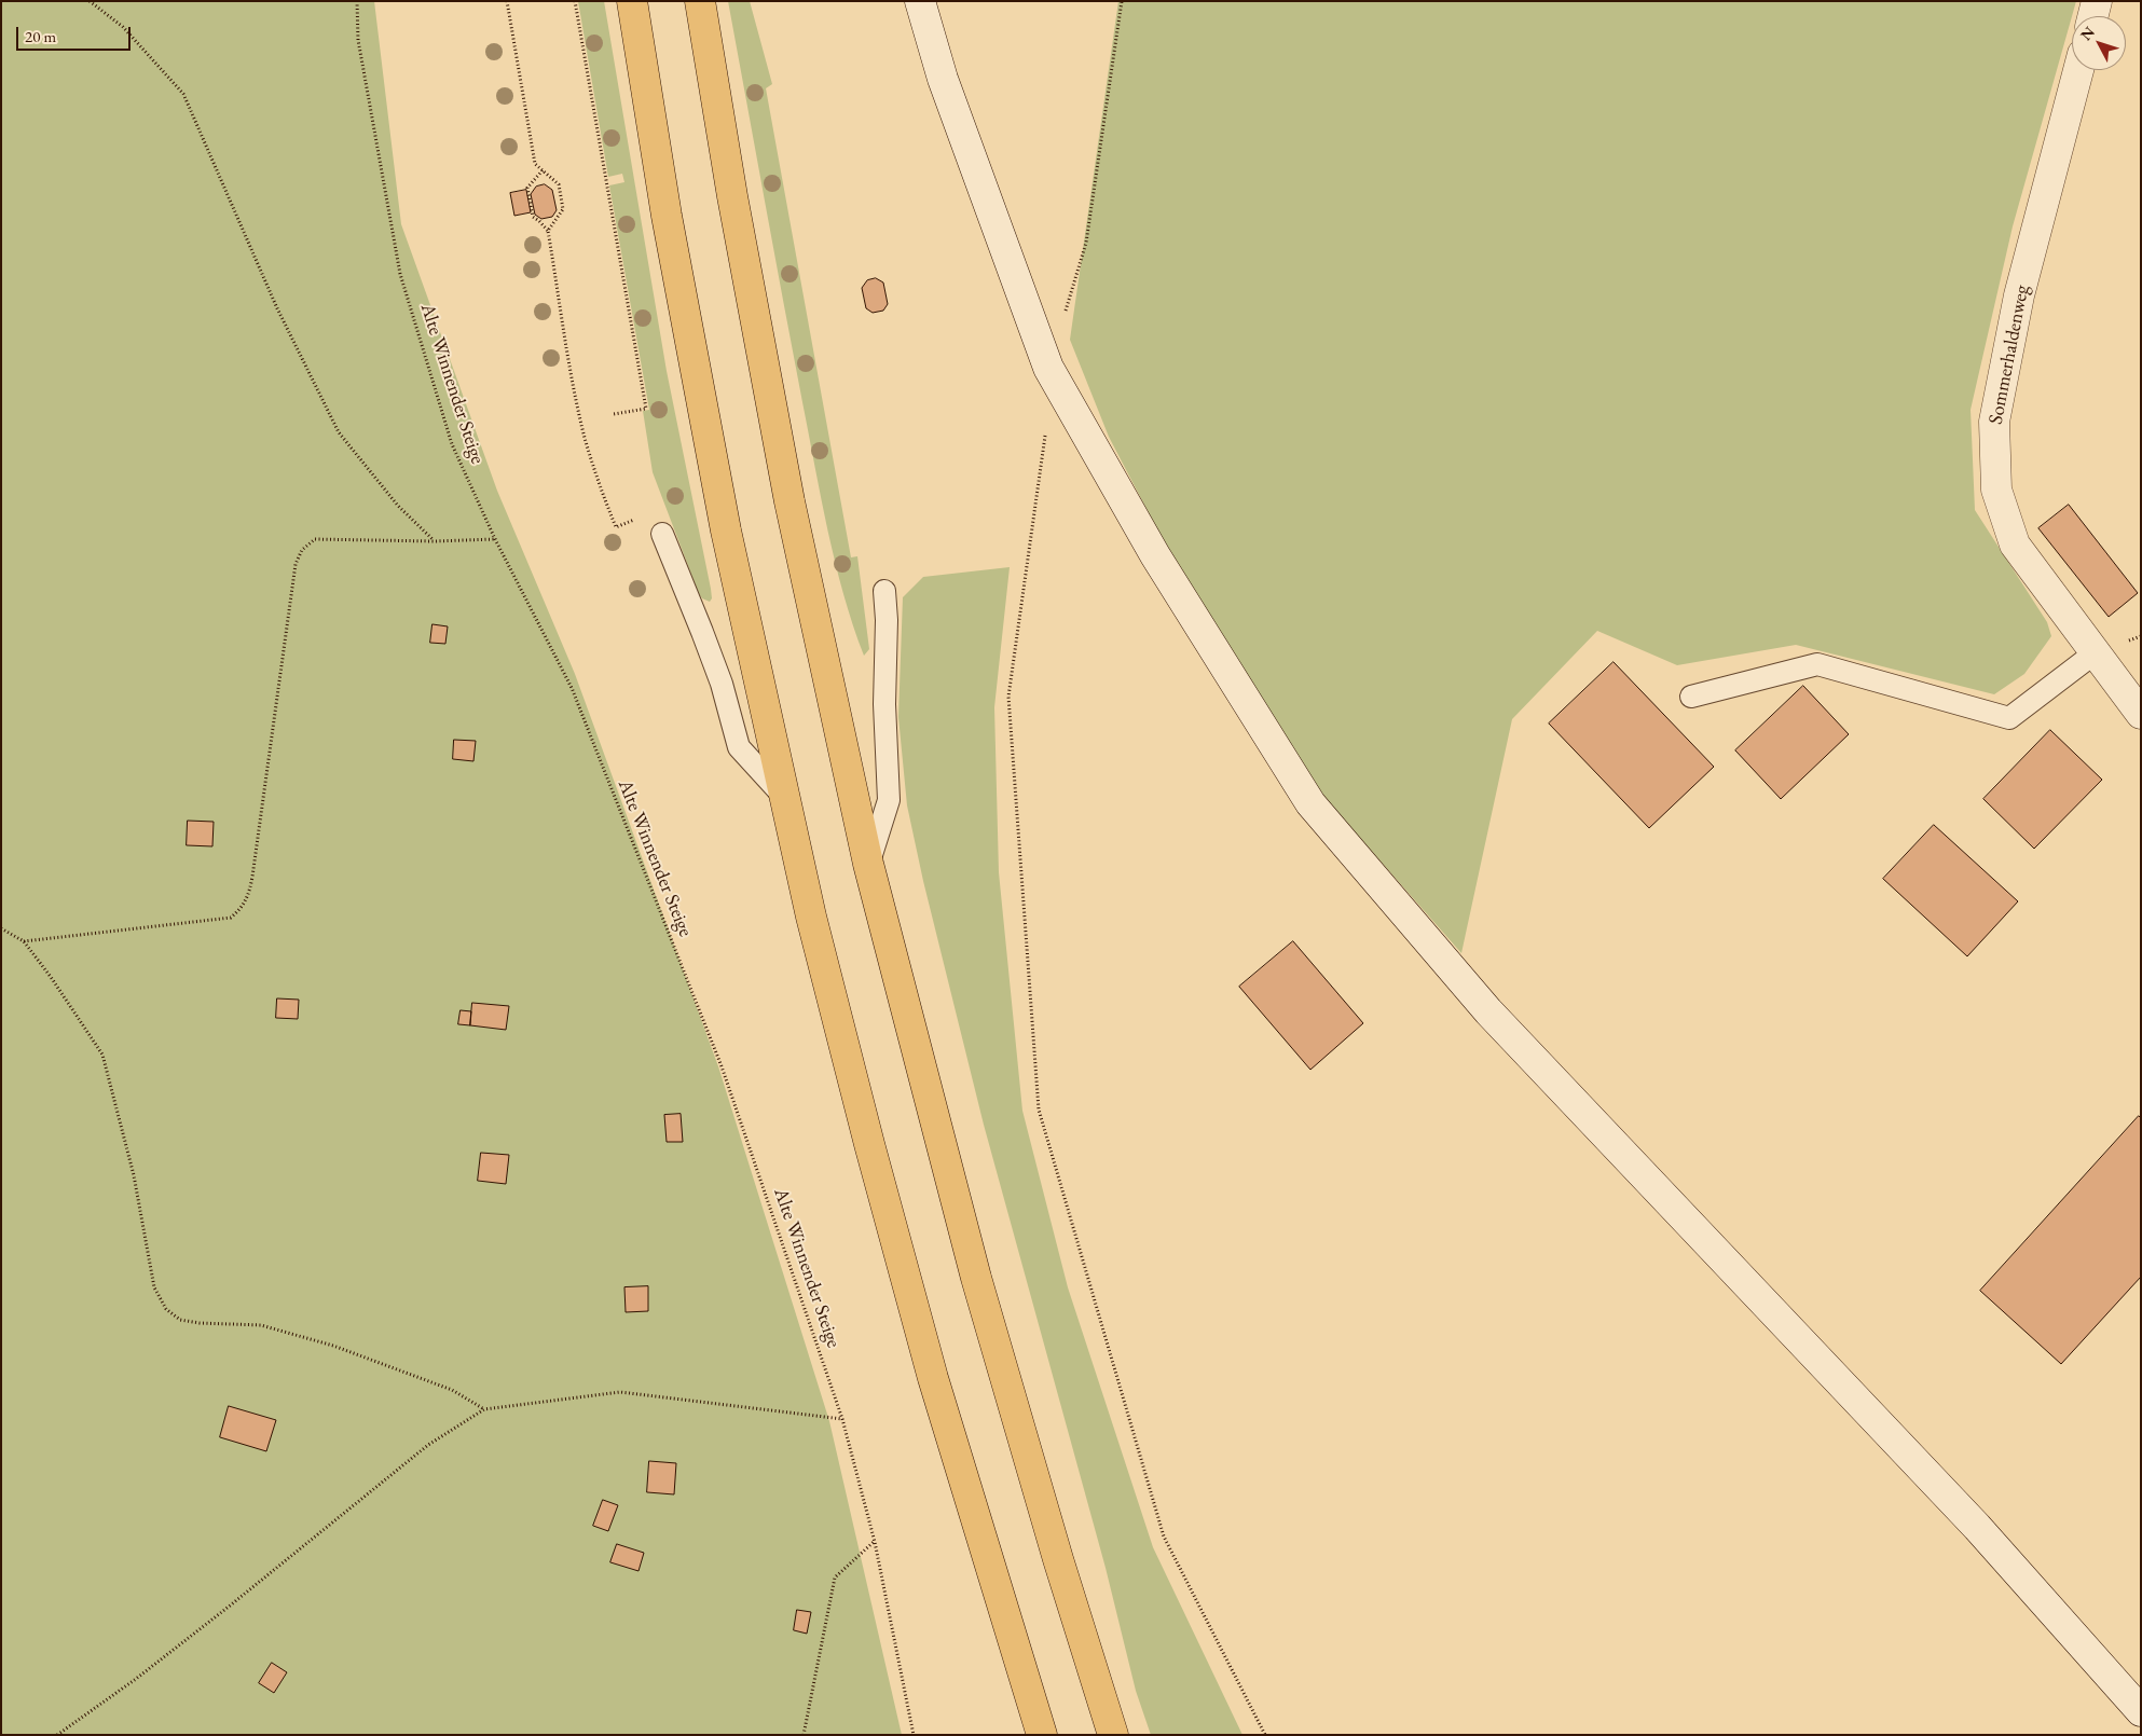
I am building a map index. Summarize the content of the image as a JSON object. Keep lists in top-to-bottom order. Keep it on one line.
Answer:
{"streets":{"street":["Sommerhaldenweg"],"path":["Alte Winnender Steige"]},"scale_bar":"20 m","north":"top left"}
